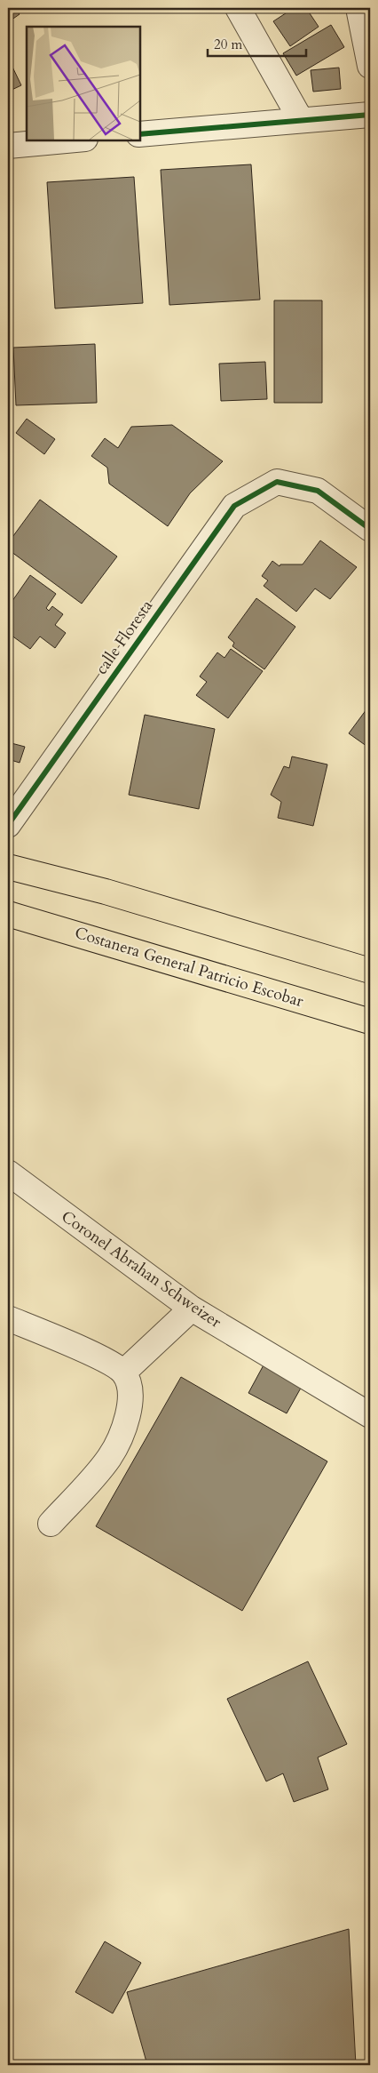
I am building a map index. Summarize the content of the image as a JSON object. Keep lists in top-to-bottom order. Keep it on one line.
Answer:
{"streets":{"highway":["Costanera General Patricio Escobar"],"street":["calle Floresta","Coronel Abrahan Schweizer"]},"scale_bar":"20 m"}
